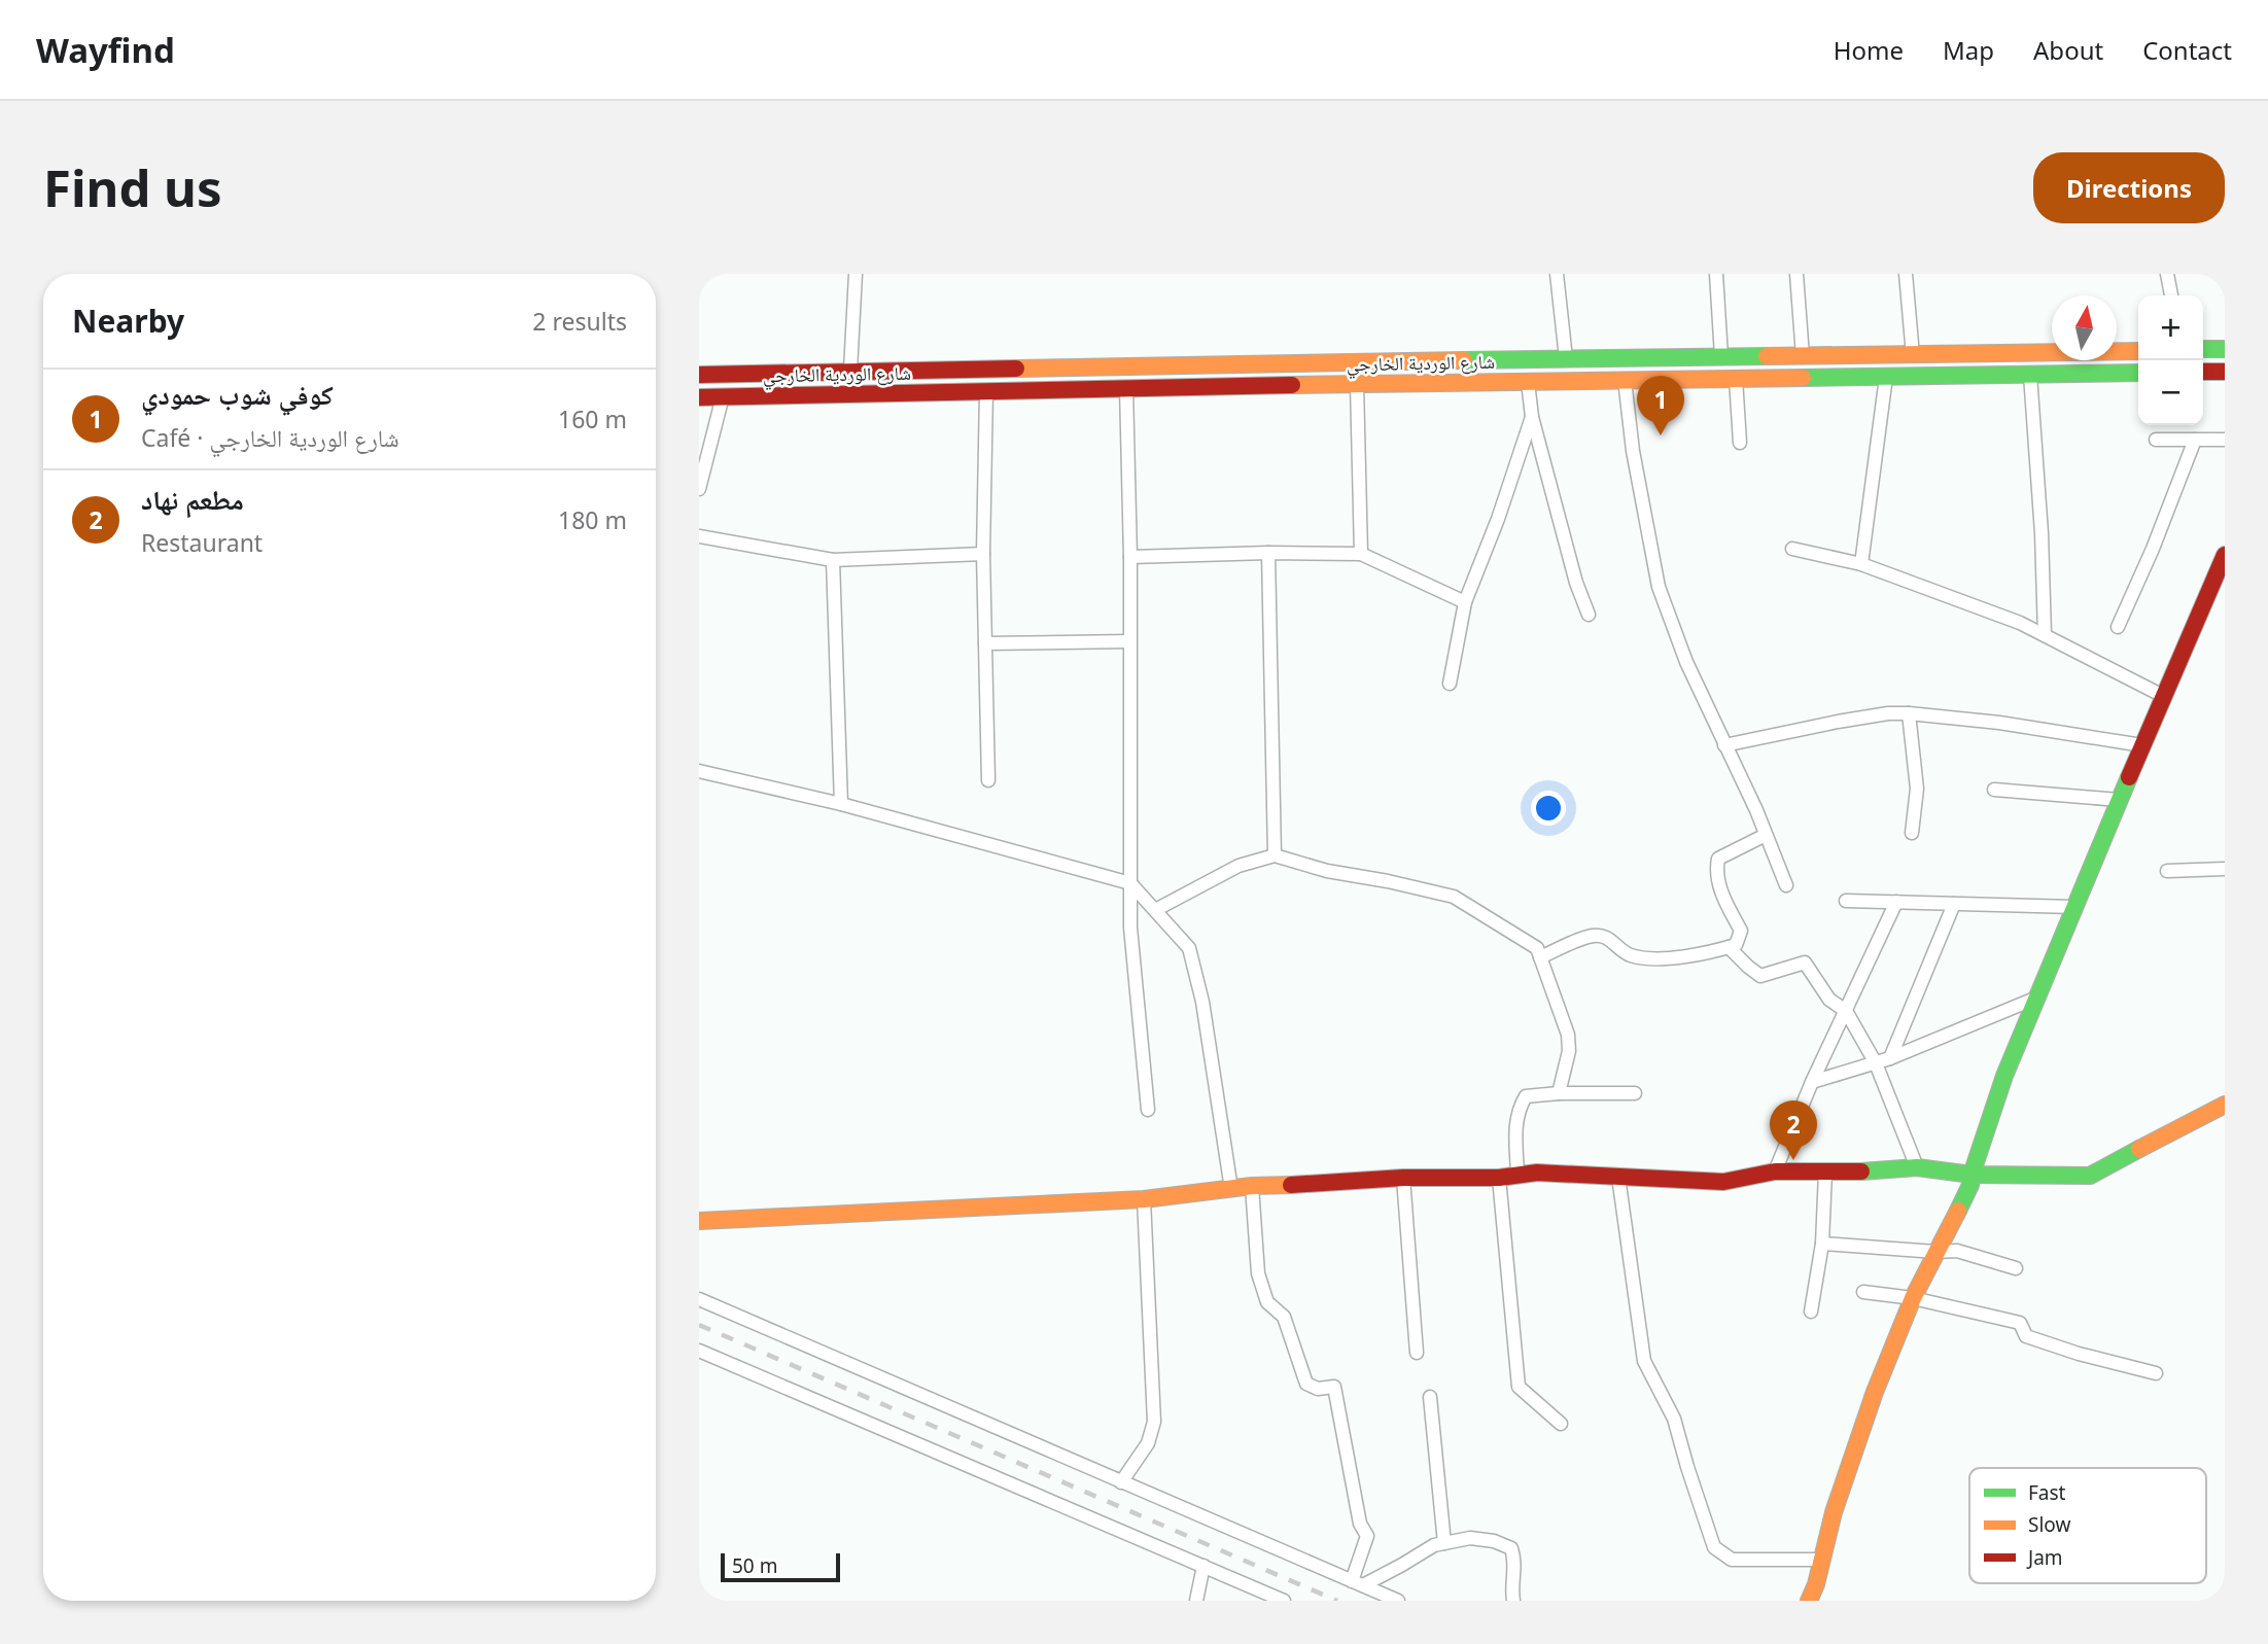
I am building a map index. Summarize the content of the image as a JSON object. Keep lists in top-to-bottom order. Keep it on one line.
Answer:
{"streets":{"main road":["شارع الوردية الخارجي"]},"legend":["Fast","Slow","Jam"],"scale_bar":"50 m","north":"top","page":{"header":"Wayfind","nav":["Home","Map","About","Contact"],"buttons":"Directions","title":"Find us","heading":["Nearby","2 results"],"map_buttons":["+","−"],"list":[{"mark":"1","name":"كوفي شوب حمودي","note":"Café · شارع الوردية الخارجي","value":"160 m"},{"mark":"2","name":"مطعم نهاد","note":"Restaurant","value":"180 m"}],"pins":["1","2"],"scale":"50 m"}}
